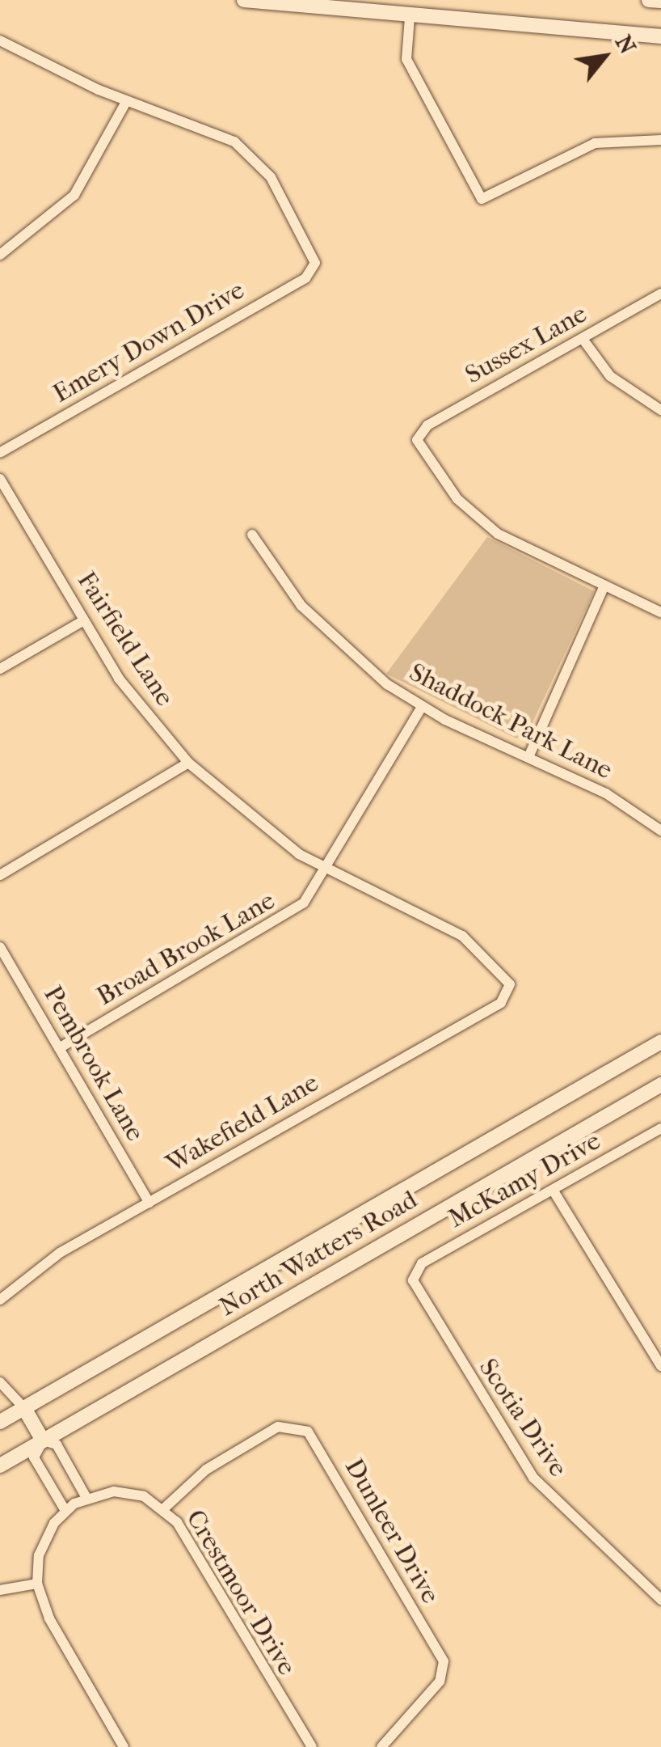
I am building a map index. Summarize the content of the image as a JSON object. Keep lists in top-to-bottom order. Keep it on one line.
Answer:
{"streets":{"main road":["North Watters Road"],"street":["Emery Down Drive","Sussex Lane","Fairfield Lane","Shaddock Park Lane","Broad Brook Lane","Pembrook Lane","Wakefield Lane","McKamy Drive","Scotia Drive","Dunleer Drive","Crestmoor Drive"]},"crossings":[["Fairfield Lane","Broad Brook Lane"],["Fairfield Lane","Wakefield Lane"],["Shaddock Park Lane","Broad Brook Lane"],["Broad Brook Lane","Pembrook Lane"],["Pembrook Lane","Wakefield Lane"],["McKamy Drive","Scotia Drive"],["Dunleer Drive","Crestmoor Drive"]],"north":"top right"}
